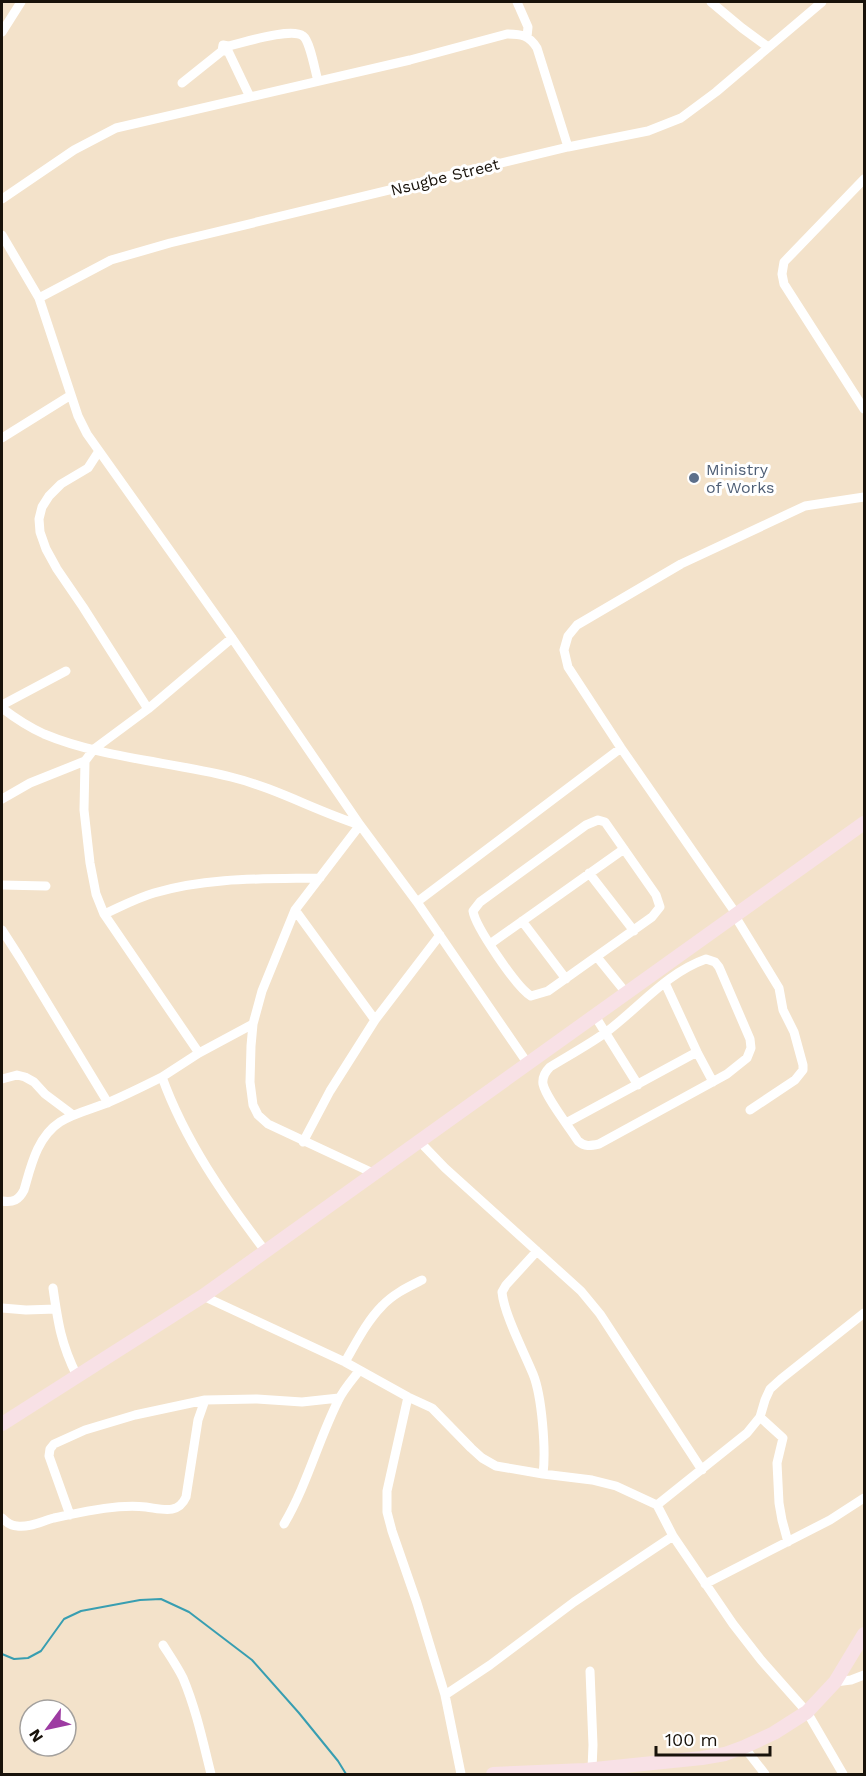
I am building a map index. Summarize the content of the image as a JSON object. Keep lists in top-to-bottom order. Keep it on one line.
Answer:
{"streets":{"street":["Nsugbe Street"]},"places":["Ministry of Works"],"scale_bar":"100 m","north":"bottom left"}
